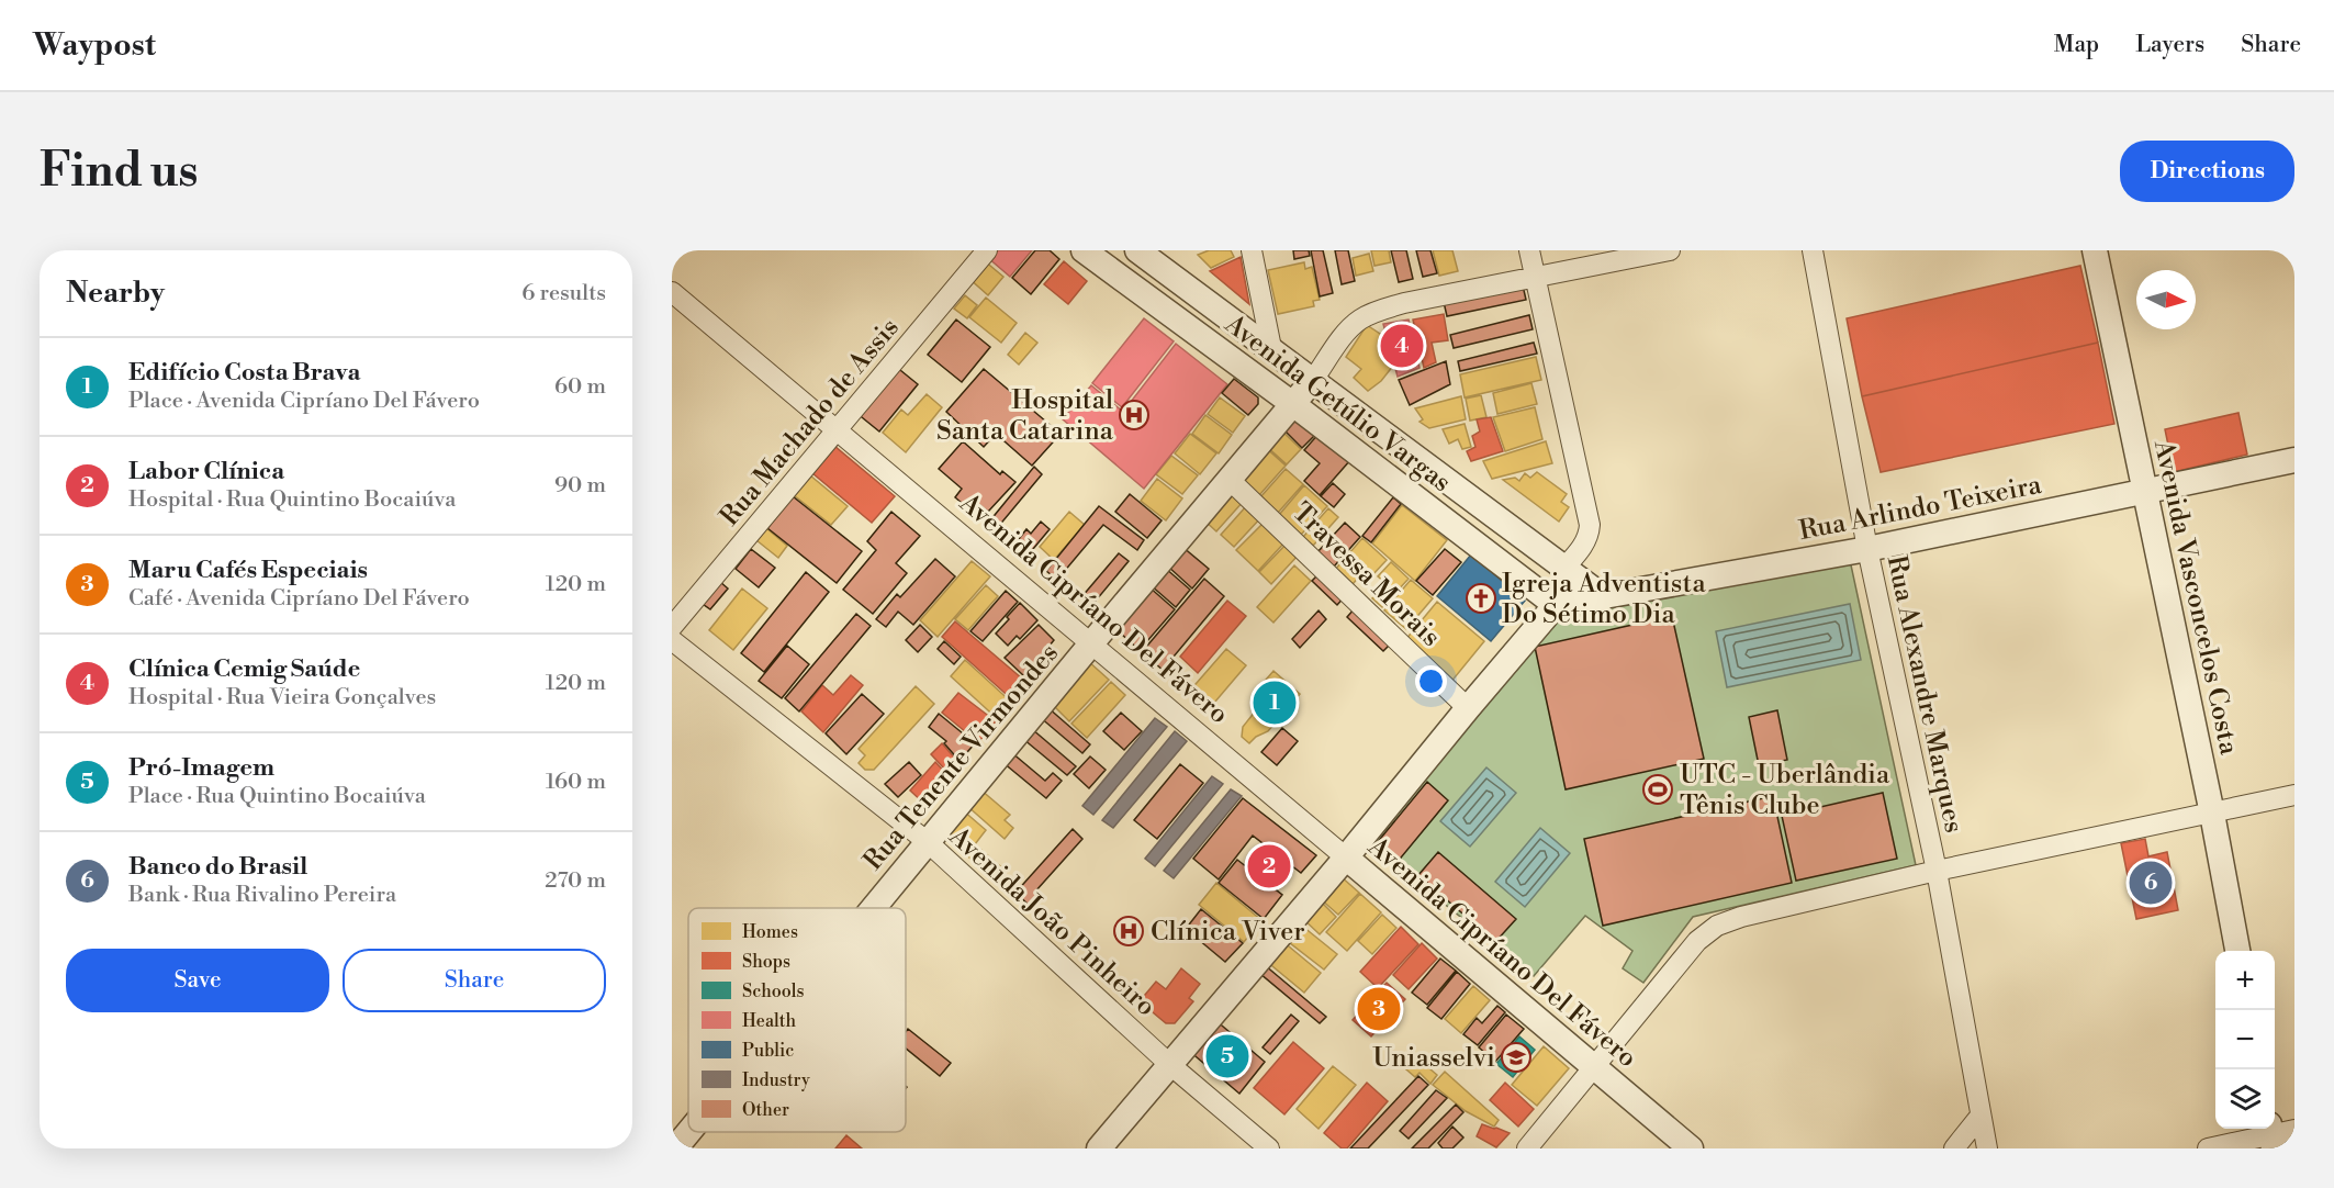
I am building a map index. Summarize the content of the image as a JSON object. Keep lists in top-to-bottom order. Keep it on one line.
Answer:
{"streets":{"street":["Avenida Getúlio Vargas","Rua Machado de Assis","Rua Arlindo Teixeira","Travessa Morais","Avenida Vasconcelos Costa","Avenida Cipríano Del Fávero","Rua Alexandre Marques","Rua Tenente Virmondes","Avenida João Pinheiro"]},"crossings":[["Avenida Getúlio Vargas","Rua Arlindo Teixeira"],["Avenida Getúlio Vargas","Rua Tenente Virmondes"],["Rua Machado de Assis","Avenida Cipríano Del Fávero"],["Rua Arlindo Teixeira","Avenida Vasconcelos Costa"],["Rua Arlindo Teixeira","Rua Alexandre Marques"],["Travessa Morais","Rua Tenente Virmondes"],["Avenida Cipríano Del Fávero","Rua Tenente Virmondes"],["Rua Tenente Virmondes","Avenida João Pinheiro"]],"places":{"hospital":["Hospital Santa Catarina","Clínica Viver"],"church":["Igreja Adventista Do Sétimo Dia"],"sports":["UTC - Uberlândia Tênis Clube"],"school or university":["Uniasselvi"]},"legend":["Homes","Shops","Schools","Health","Public","Industry","Other"],"north":"right","page":{"header":"Waypost","nav":["Map","Layers","Share"],"buttons":["Directions",["Save","Share"]],"title":"Find us","heading":["Nearby","6 results"],"pins":["4","1","2","6","3","5"],"list":[{"mark":"1","name":"Edifício Costa Brava","note":"Place · Avenida Cipríano Del Fávero","value":"60 m"},{"mark":"2","name":"Labor Clínica","note":"Hospital · Rua Quintino Bocaiúva","value":"90 m"},{"mark":"3","name":"Maru Cafés Especiais","note":"Café · Avenida Cipríano Del Fávero","value":"120 m"},{"mark":"4","name":"Clínica Cemig Saúde","note":"Hospital · Rua Vieira Gonçalves","value":"120 m"},{"mark":"5","name":"Pró-Imagem","note":"Place · Rua Quintino Bocaiúva","value":"160 m"},{"mark":"6","name":"Banco do Brasil","note":"Bank · Rua Rivalino Pereira","value":"270 m"}],"map_buttons":["+","−"]}}
